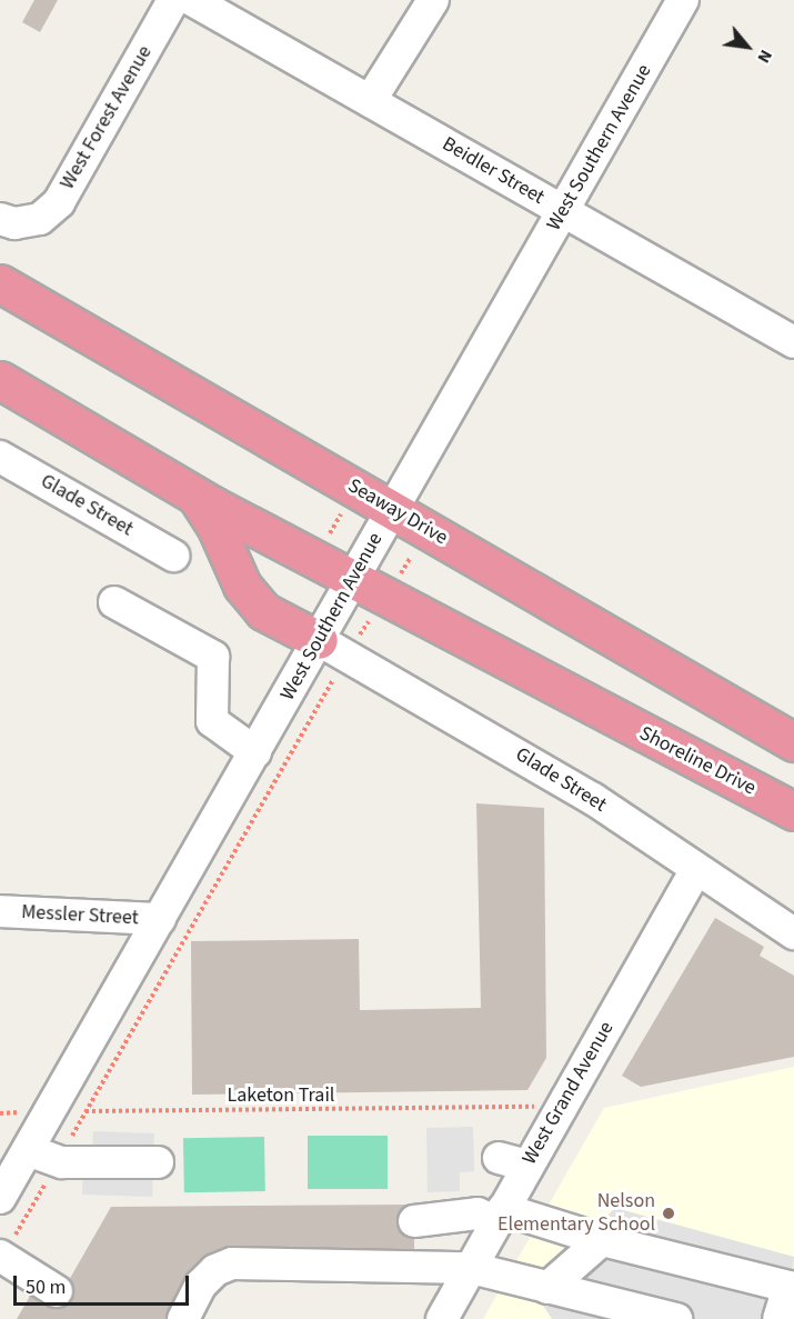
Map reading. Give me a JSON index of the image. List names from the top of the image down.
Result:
{
  "streets": {
    "highway": ["Seaway Drive", "Shoreline Drive"],
    "street": [
      "West Forest Avenue",
      "West Southern Avenue",
      "Beidler Street",
      "Glade Street",
      "Messler Street",
      "West Grand Avenue"
    ],
    "path": ["Laketon Trail"]
  },
  "crossings": [
    ["West Southern Avenue", "Beidler Street"],
    ["West Southern Avenue", "Glade Street"],
    ["West Southern Avenue", "Seaway Drive"],
    ["West Southern Avenue", "Messler Street"],
    ["West Southern Avenue", "Laketon Trail"],
    ["Glade Street", "West Grand Avenue"],
    ["West Grand Avenue", "Laketon Trail"]
  ],
  "places": ["Nelson Elementary School"],
  "scale_bar": "50 m",
  "north": "bottom right"
}
